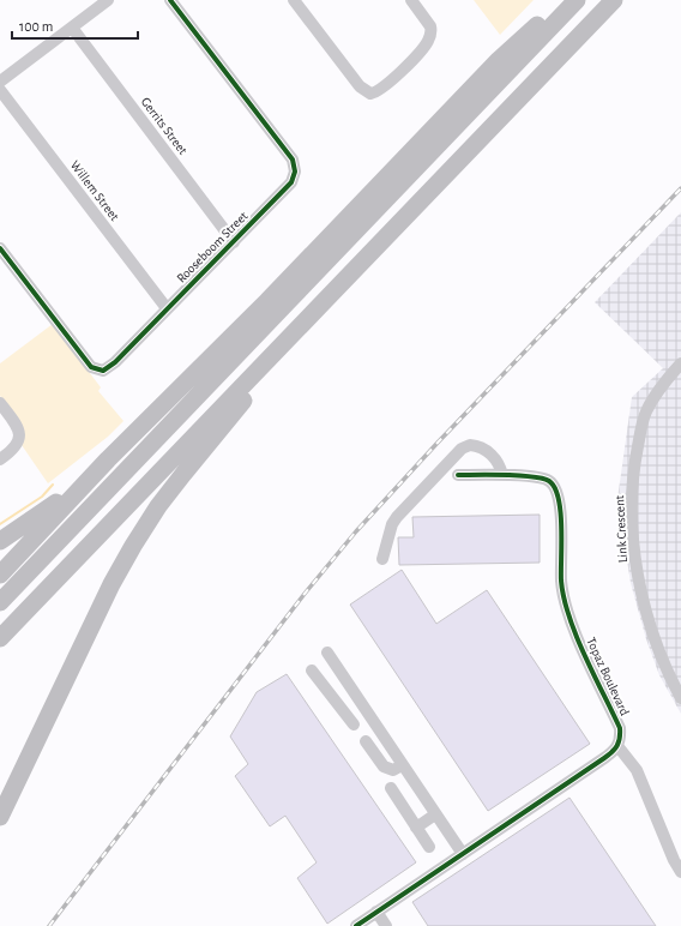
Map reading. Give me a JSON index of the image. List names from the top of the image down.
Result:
{
  "streets": {
    "street": [
      "Gerrits Street",
      "Willem Street",
      "Rooseboom Street",
      "Link Crescent",
      "Topaz Boulevard"
    ]
  },
  "crossings": [
    ["Gerrits Street", "Rooseboom Street"],
    ["Willem Street", "Rooseboom Street"]
  ],
  "scale_bar": "100 m"
}
